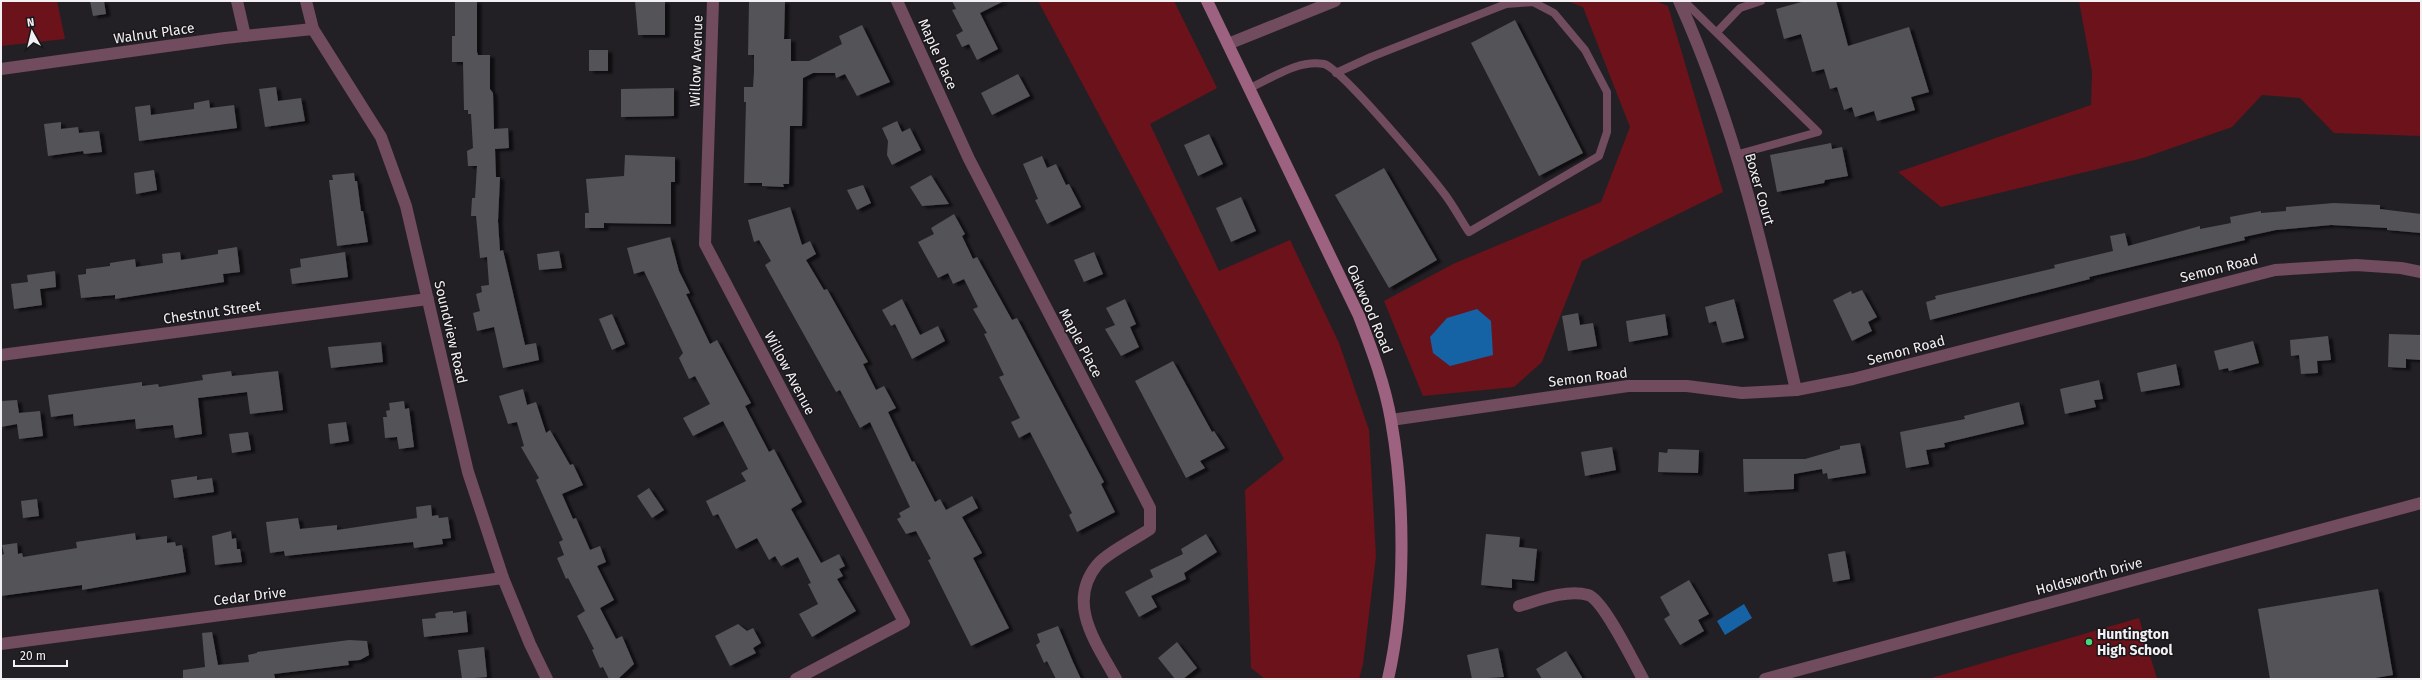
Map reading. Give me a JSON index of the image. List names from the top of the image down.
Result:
{
  "streets": {
    "main road": ["Oakwood Road"],
    "street": [
      "Walnut Place",
      "Maple Place",
      "Willow Avenue",
      "Boxer Court",
      "Semon Road",
      "Chestnut Street",
      "Soundview Road",
      "Holdsworth Drive",
      "Cedar Drive"
    ]
  },
  "crossings": [
    ["Walnut Place", "Soundview Road"],
    ["Boxer Court", "Semon Road"],
    ["Semon Road", "Oakwood Road"],
    ["Chestnut Street", "Soundview Road"],
    ["Soundview Road", "Cedar Drive"]
  ],
  "places": ["Huntington High School"],
  "scale_bar": "20 m",
  "north": "top"
}
